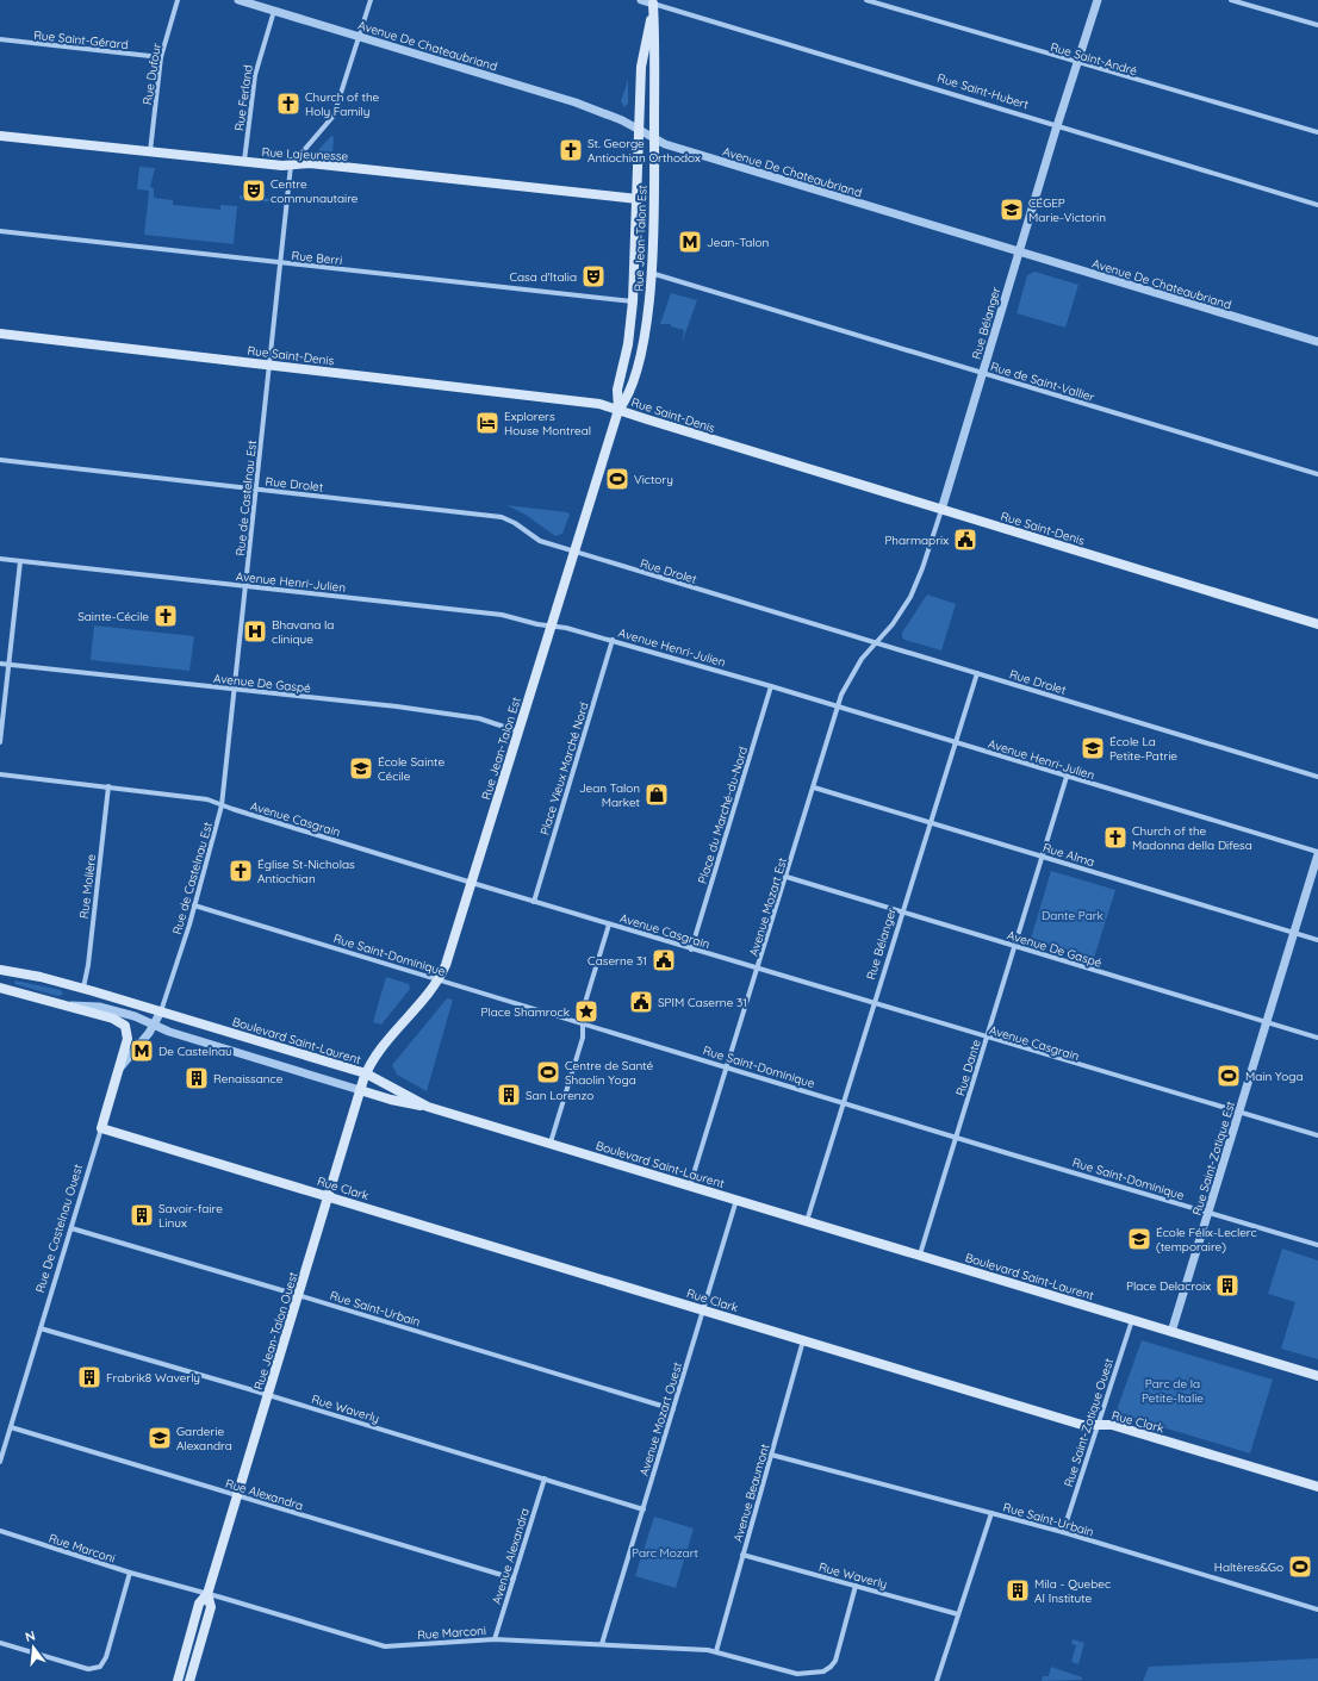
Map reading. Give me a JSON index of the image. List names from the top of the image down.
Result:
{
  "streets": {
    "main road": [
      "Rue Lajeunesse",
      "Rue Jean-Talon Est",
      "Rue Saint-Denis",
      "Boulevard Saint-Laurent",
      "Rue Clark",
      "Rue De Castelnau Ouest",
      "Rue Jean-Talon Ouest"
    ],
    "street": [
      "Rue Saint-Gérard",
      "Avenue De Chateaubriand",
      "Rue Saint-André",
      "Rue Dufour",
      "Rue Saint-Hubert",
      "Rue Ferland",
      "Rue Berri",
      "Rue Bélanger",
      "Rue de Saint-Vallier",
      "Rue Drolet",
      "Rue de Castelnau Est",
      "Avenue Henri-Julien",
      "Avenue De Gaspé",
      "Place Vieux Marché Nord",
      "Place du Marché-du-Nord",
      "Avenue Casgrain",
      "Rue Alma",
      "Rue Molière",
      "Avenue Mozart Est",
      "Rue Saint-Dominique",
      "Rue Dante",
      "Rue Saint-Zotique Est",
      "Rue Saint-Urbain",
      "Rue Waverly",
      "Avenue Mozart Ouest",
      "Rue Saint-Zotique Ouest",
      "Avenue Beaumont",
      "Rue Alexandra",
      "Rue Marconi",
      "Avenue Alexandra"
    ]
  },
  "crossings": [
    ["Rue Saint-Gérard", "Rue Dufour"],
    ["Avenue De Chateaubriand", "Rue Ferland"],
    ["Avenue De Chateaubriand", "Rue Jean-Talon Est"],
    ["Avenue De Chateaubriand", "Rue Bélanger"],
    ["Rue Saint-André", "Rue Bélanger"],
    ["Rue Dufour", "Rue Lajeunesse"],
    ["Rue Saint-Hubert", "Rue Jean-Talon Est"],
    ["Rue Saint-Hubert", "Rue Bélanger"],
    ["Rue Ferland", "Rue Lajeunesse"],
    ["Rue Lajeunesse", "Rue Jean-Talon Est"],
    ["Rue Lajeunesse", "Rue de Castelnau Est"],
    ["Rue Jean-Talon Est", "Rue Berri"],
    ["Rue Jean-Talon Est", "Rue Saint-Denis"],
    ["Rue Jean-Talon Est", "Rue de Saint-Vallier"],
    ["Rue Jean-Talon Est", "Rue Drolet"],
    ["Rue Jean-Talon Est", "Avenue Henri-Julien"],
    ["Rue Jean-Talon Est", "Avenue De Gaspé"],
    ["Rue Jean-Talon Est", "Avenue Casgrain"],
    ["Rue Jean-Talon Est", "Rue Saint-Dominique"],
    ["Rue Jean-Talon Est", "Boulevard Saint-Laurent"],
    ["Rue Jean-Talon Est", "Rue Jean-Talon Ouest"],
    ["Rue Berri", "Rue de Castelnau Est"],
    ["Rue Bélanger", "Rue Saint-Denis"],
    ["Rue Bélanger", "Rue de Saint-Vallier"],
    ["Rue Bélanger", "Rue Drolet"],
    ["Rue Bélanger", "Avenue Henri-Julien"],
    ["Rue Bélanger", "Avenue De Gaspé"],
    ["Rue Bélanger", "Avenue Casgrain"],
    ["Rue Bélanger", "Rue Alma"],
    ["Rue Bélanger", "Avenue Mozart Est"],
    ["Rue Bélanger", "Rue Saint-Dominique"],
    ["Rue Bélanger", "Boulevard Saint-Laurent"],
    ["Rue Saint-Denis", "Rue de Castelnau Est"],
    ["Rue Drolet", "Rue de Castelnau Est"],
    ["Rue Drolet", "Avenue Mozart Est"],
    ["Rue de Castelnau Est", "Avenue Henri-Julien"],
    ["Rue de Castelnau Est", "Avenue De Gaspé"],
    ["Rue de Castelnau Est", "Avenue Casgrain"],
    ["Rue de Castelnau Est", "Rue Saint-Dominique"],
    ["Rue de Castelnau Est", "Boulevard Saint-Laurent"],
    ["Rue de Castelnau Est", "Rue De Castelnau Ouest"],
    ["Avenue Henri-Julien", "Place Vieux Marché Nord"],
    ["Avenue Henri-Julien", "Place du Marché-du-Nord"],
    ["Avenue Henri-Julien", "Avenue Mozart Est"],
    ["Avenue Henri-Julien", "Rue Dante"],
    ["Avenue Henri-Julien", "Rue Saint-Zotique Est"],
    ["Avenue De Gaspé", "Avenue Mozart Est"],
    ["Avenue De Gaspé", "Rue Dante"],
    ["Avenue De Gaspé", "Rue Saint-Zotique Est"],
    ["Place Vieux Marché Nord", "Avenue Casgrain"],
    ["Place du Marché-du-Nord", "Avenue Casgrain"],
    ["Avenue Casgrain", "Rue Molière"],
    ["Avenue Casgrain", "Avenue Mozart Est"],
    ["Avenue Casgrain", "Rue Dante"],
    ["Avenue Casgrain", "Rue Saint-Zotique Est"],
    ["Rue Alma", "Avenue Mozart Est"],
    ["Rue Alma", "Rue Dante"],
    ["Rue Alma", "Rue Saint-Zotique Est"],
    ["Rue Molière", "Boulevard Saint-Laurent"],
    ["Avenue Mozart Est", "Rue Saint-Dominique"],
    ["Avenue Mozart Est", "Boulevard Saint-Laurent"],
    ["Rue Saint-Dominique", "Rue Dante"],
    ["Rue Saint-Dominique", "Rue Saint-Zotique Est"],
    ["Boulevard Saint-Laurent", "Rue Dante"],
    ["Boulevard Saint-Laurent", "Rue Saint-Zotique Est"],
    ["Boulevard Saint-Laurent", "Rue De Castelnau Ouest"],
    ["Boulevard Saint-Laurent", "Rue Jean-Talon Ouest"],
    ["Boulevard Saint-Laurent", "Avenue Mozart Ouest"],
    ["Boulevard Saint-Laurent", "Rue Saint-Zotique Ouest"],
    ["Rue Clark", "Rue De Castelnau Ouest"],
    ["Rue Clark", "Rue Jean-Talon Ouest"],
    ["Rue Clark", "Avenue Mozart Ouest"],
    ["Rue Clark", "Rue Saint-Zotique Ouest"],
    ["Rue Clark", "Avenue Beaumont"],
    ["Rue De Castelnau Ouest", "Rue Saint-Urbain"],
    ["Rue De Castelnau Ouest", "Rue Waverly"],
    ["Rue De Castelnau Ouest", "Rue Alexandra"],
    ["Rue Saint-Urbain", "Rue Jean-Talon Ouest"],
    ["Rue Saint-Urbain", "Avenue Mozart Ouest"],
    ["Rue Saint-Urbain", "Rue Saint-Zotique Ouest"],
    ["Rue Saint-Urbain", "Avenue Beaumont"],
    ["Rue Jean-Talon Ouest", "Rue Waverly"],
    ["Rue Jean-Talon Ouest", "Rue Alexandra"],
    ["Rue Jean-Talon Ouest", "Rue Marconi"],
    ["Rue Waverly", "Avenue Mozart Ouest"],
    ["Rue Waverly", "Avenue Beaumont"],
    ["Rue Waverly", "Rue Marconi"],
    ["Rue Waverly", "Avenue Alexandra"],
    ["Avenue Mozart Ouest", "Rue Marconi"],
    ["Avenue Beaumont", "Rue Marconi"],
    ["Rue Alexandra", "Avenue Alexandra"],
    ["Rue Marconi", "Avenue Alexandra"]
  ],
  "parks": ["Dante Park", "Parc de la Petite-Italie", "Parc Mozart"],
  "places": {
    "church": [
      "Church of the Holy Family",
      "St. George Antiochian Orthodox",
      "Sainte-Cécile",
      "Church of the Madonna della Difesa",
      "Église St-Nicholas Antiochian"
    ],
    "theatre": ["Centre communautaire", "Casa d'Italia"],
    "school or university": [
      "CÉGEP Marie-Victorin",
      "École La Petite-Patrie",
      "École Sainte Cécile",
      "École Félix-Leclerc (temporaire)",
      "Garderie Alexandra"
    ],
    "metro station": ["Jean-Talon", "De Castelnau"],
    "hotel": ["Explorers House Montreal"],
    "sports": [
      "Victory",
      "Centre de Santé Shaolin Yoga",
      "Main Yoga",
      "Haltères&Go"
    ],
    "public building": ["Pharmaprix", "Caserne 31", "SPIM Caserne 31"],
    "hospital": ["Bhavana la clinique"],
    "shop": ["Jean Talon Market"],
    "place": ["Place Shamrock"],
    "building": [
      "Renaissance",
      "San Lorenzo",
      "Savoir-faire Linux",
      "Place Delacroix",
      "Frabrik8 Waverly",
      "Mila - Quebec AI Institute"
    ]
  },
  "north": "top"
}
